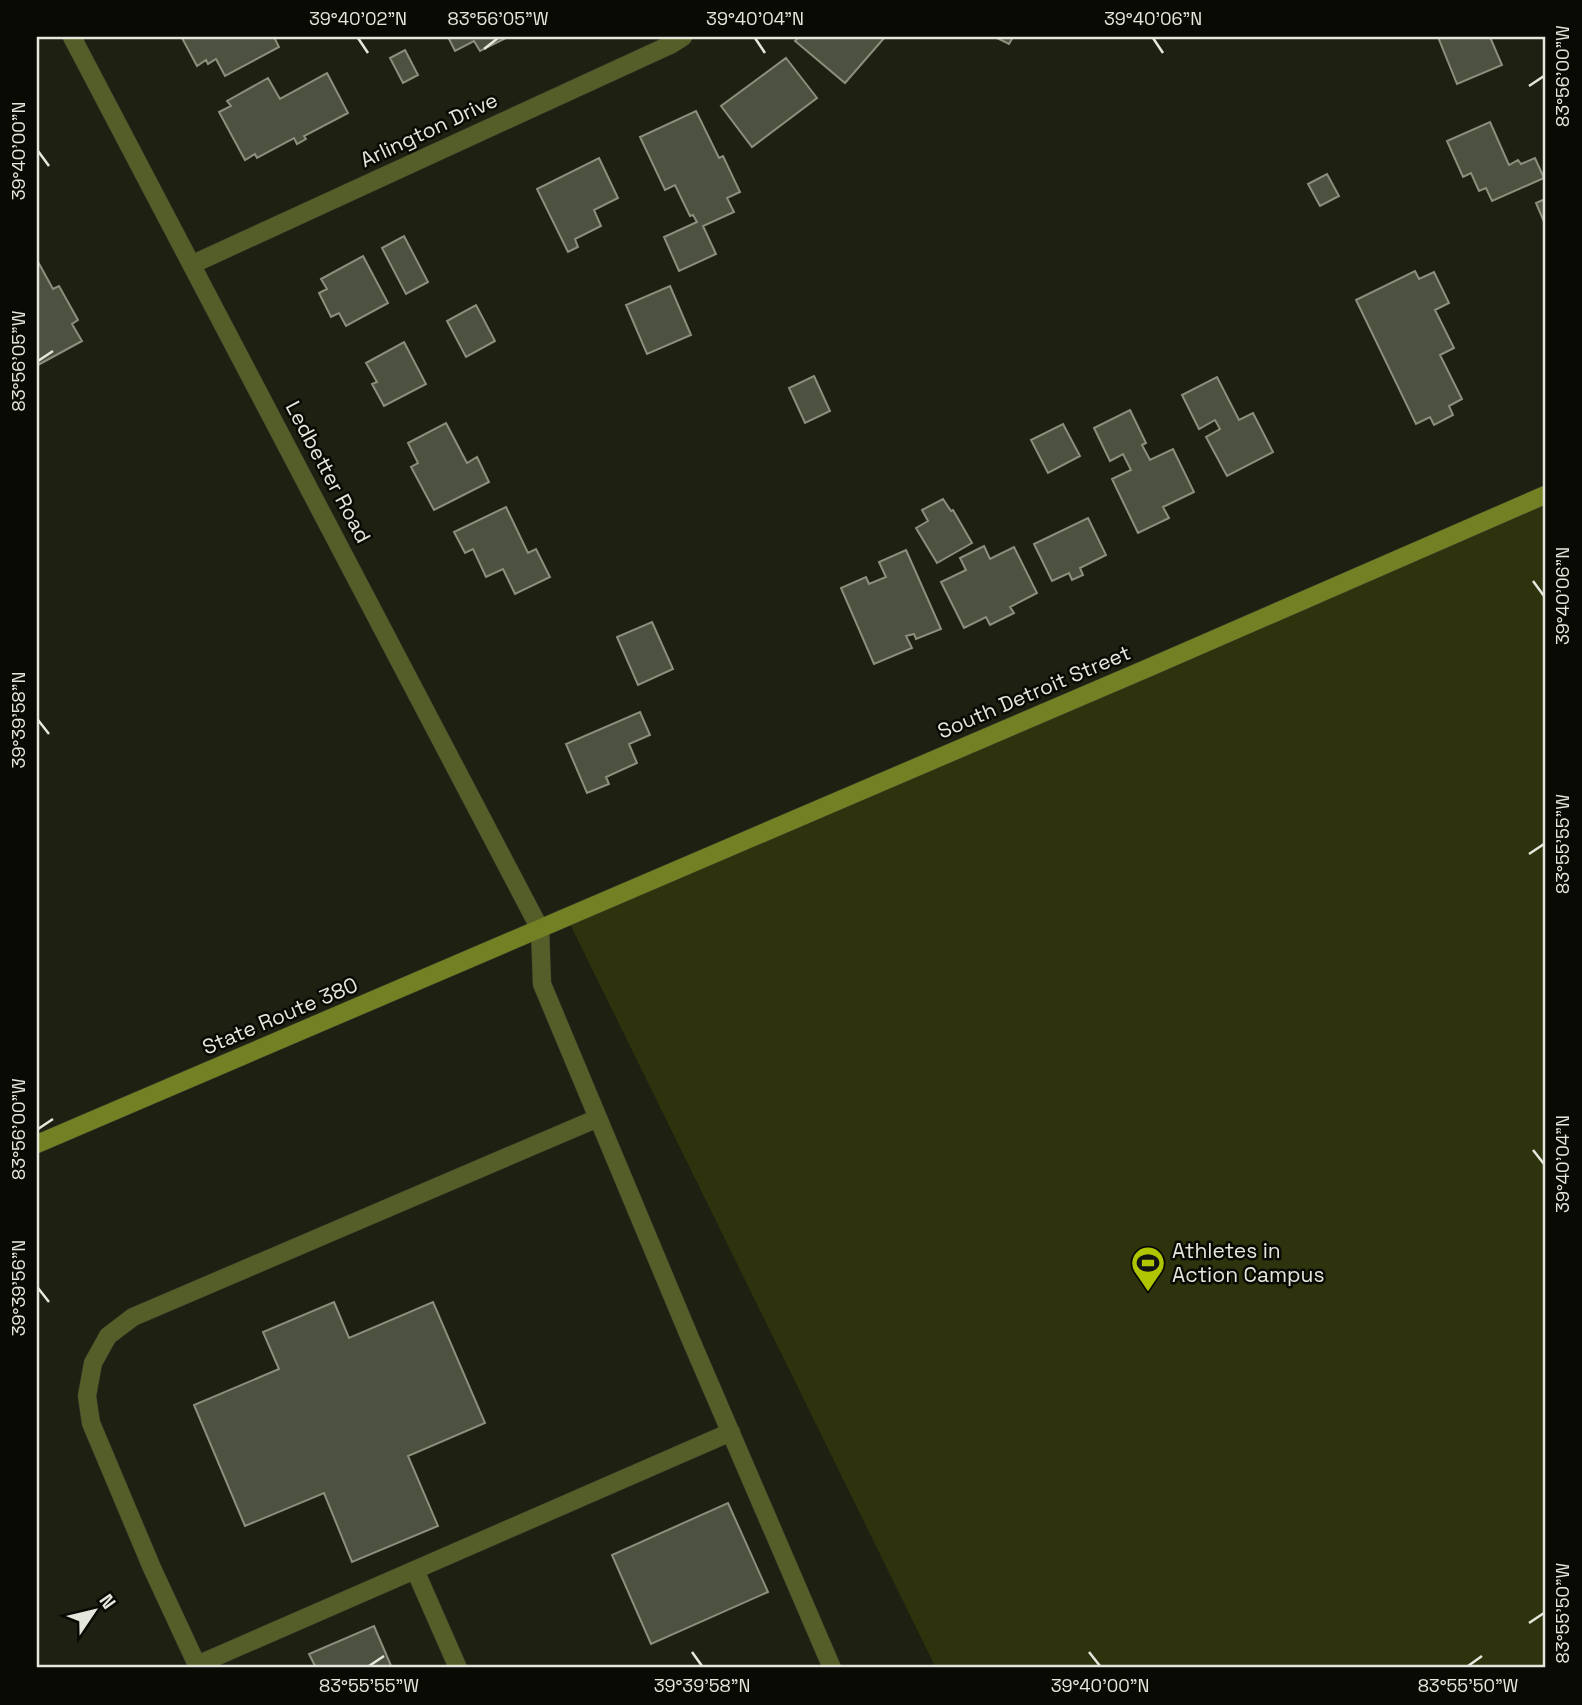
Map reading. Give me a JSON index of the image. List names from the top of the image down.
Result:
{
  "streets": {
    "main road": ["South Detroit Street", "State Route 380"],
    "street": ["Arlington Drive", "Ledbetter Road"]
  },
  "crossings": [
    ["Arlington Drive", "Ledbetter Road"],
    ["Ledbetter Road", "South Detroit Street"],
    ["Ledbetter Road", "State Route 380"],
    ["South Detroit Street", "State Route 380"]
  ],
  "places": {
    "sports": ["Athletes in Action Campus"]
  },
  "north": "top right",
  "coordinates": [
    "39°40'02\"N",
    "83°56'05\"W",
    "39°40'04\"N",
    "39°40'06\"N",
    "83°56'00\"W",
    "39°40'00\"N",
    "39°39'58\"N",
    "83°55'55\"W",
    "39°39'56\"N",
    "83°55'50\"W"
  ]
}
